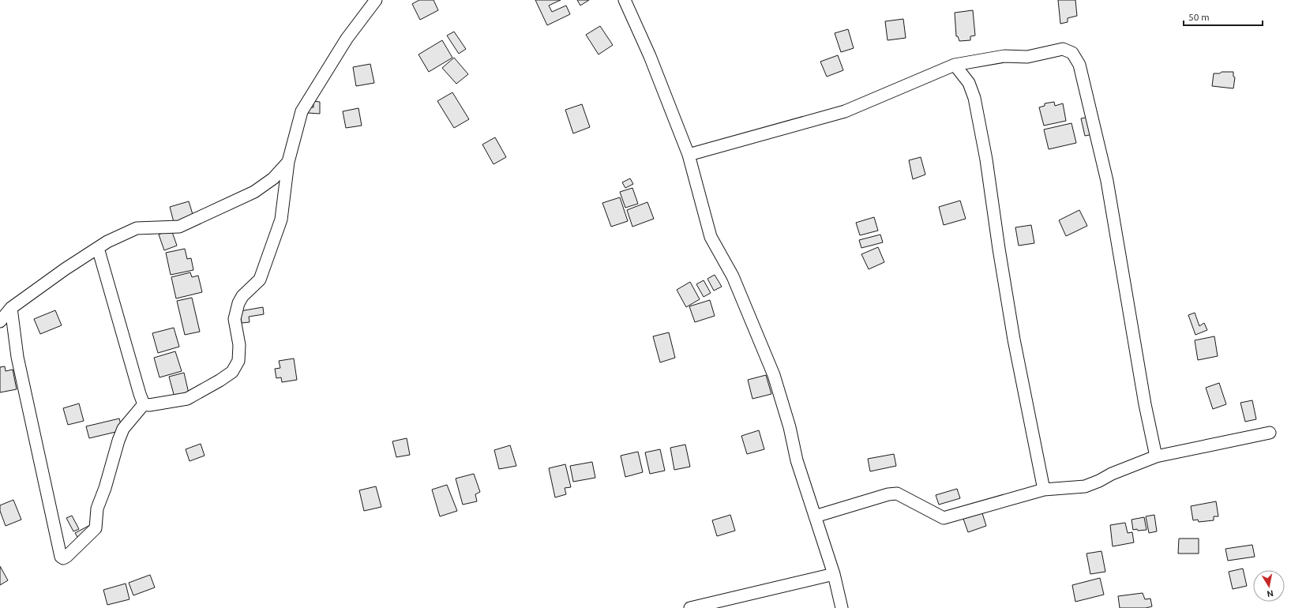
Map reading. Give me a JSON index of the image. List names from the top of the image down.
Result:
{
  "scale_bar": "50 m",
  "north": "bottom"
}
